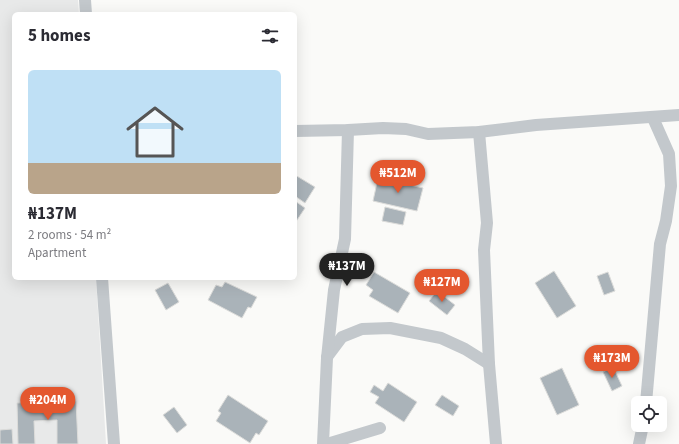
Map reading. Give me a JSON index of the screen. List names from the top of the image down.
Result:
{
  "page": {
    "heading": "5 homes",
    "list": [
      {
        "name": "₦137M",
        "note": "2 rooms · 54 m² · Apartment"
      }
    ],
    "price": [
      "₦512M",
      "₦137M",
      "₦127M",
      "₦173M",
      "₦204M"
    ]
  }
}
